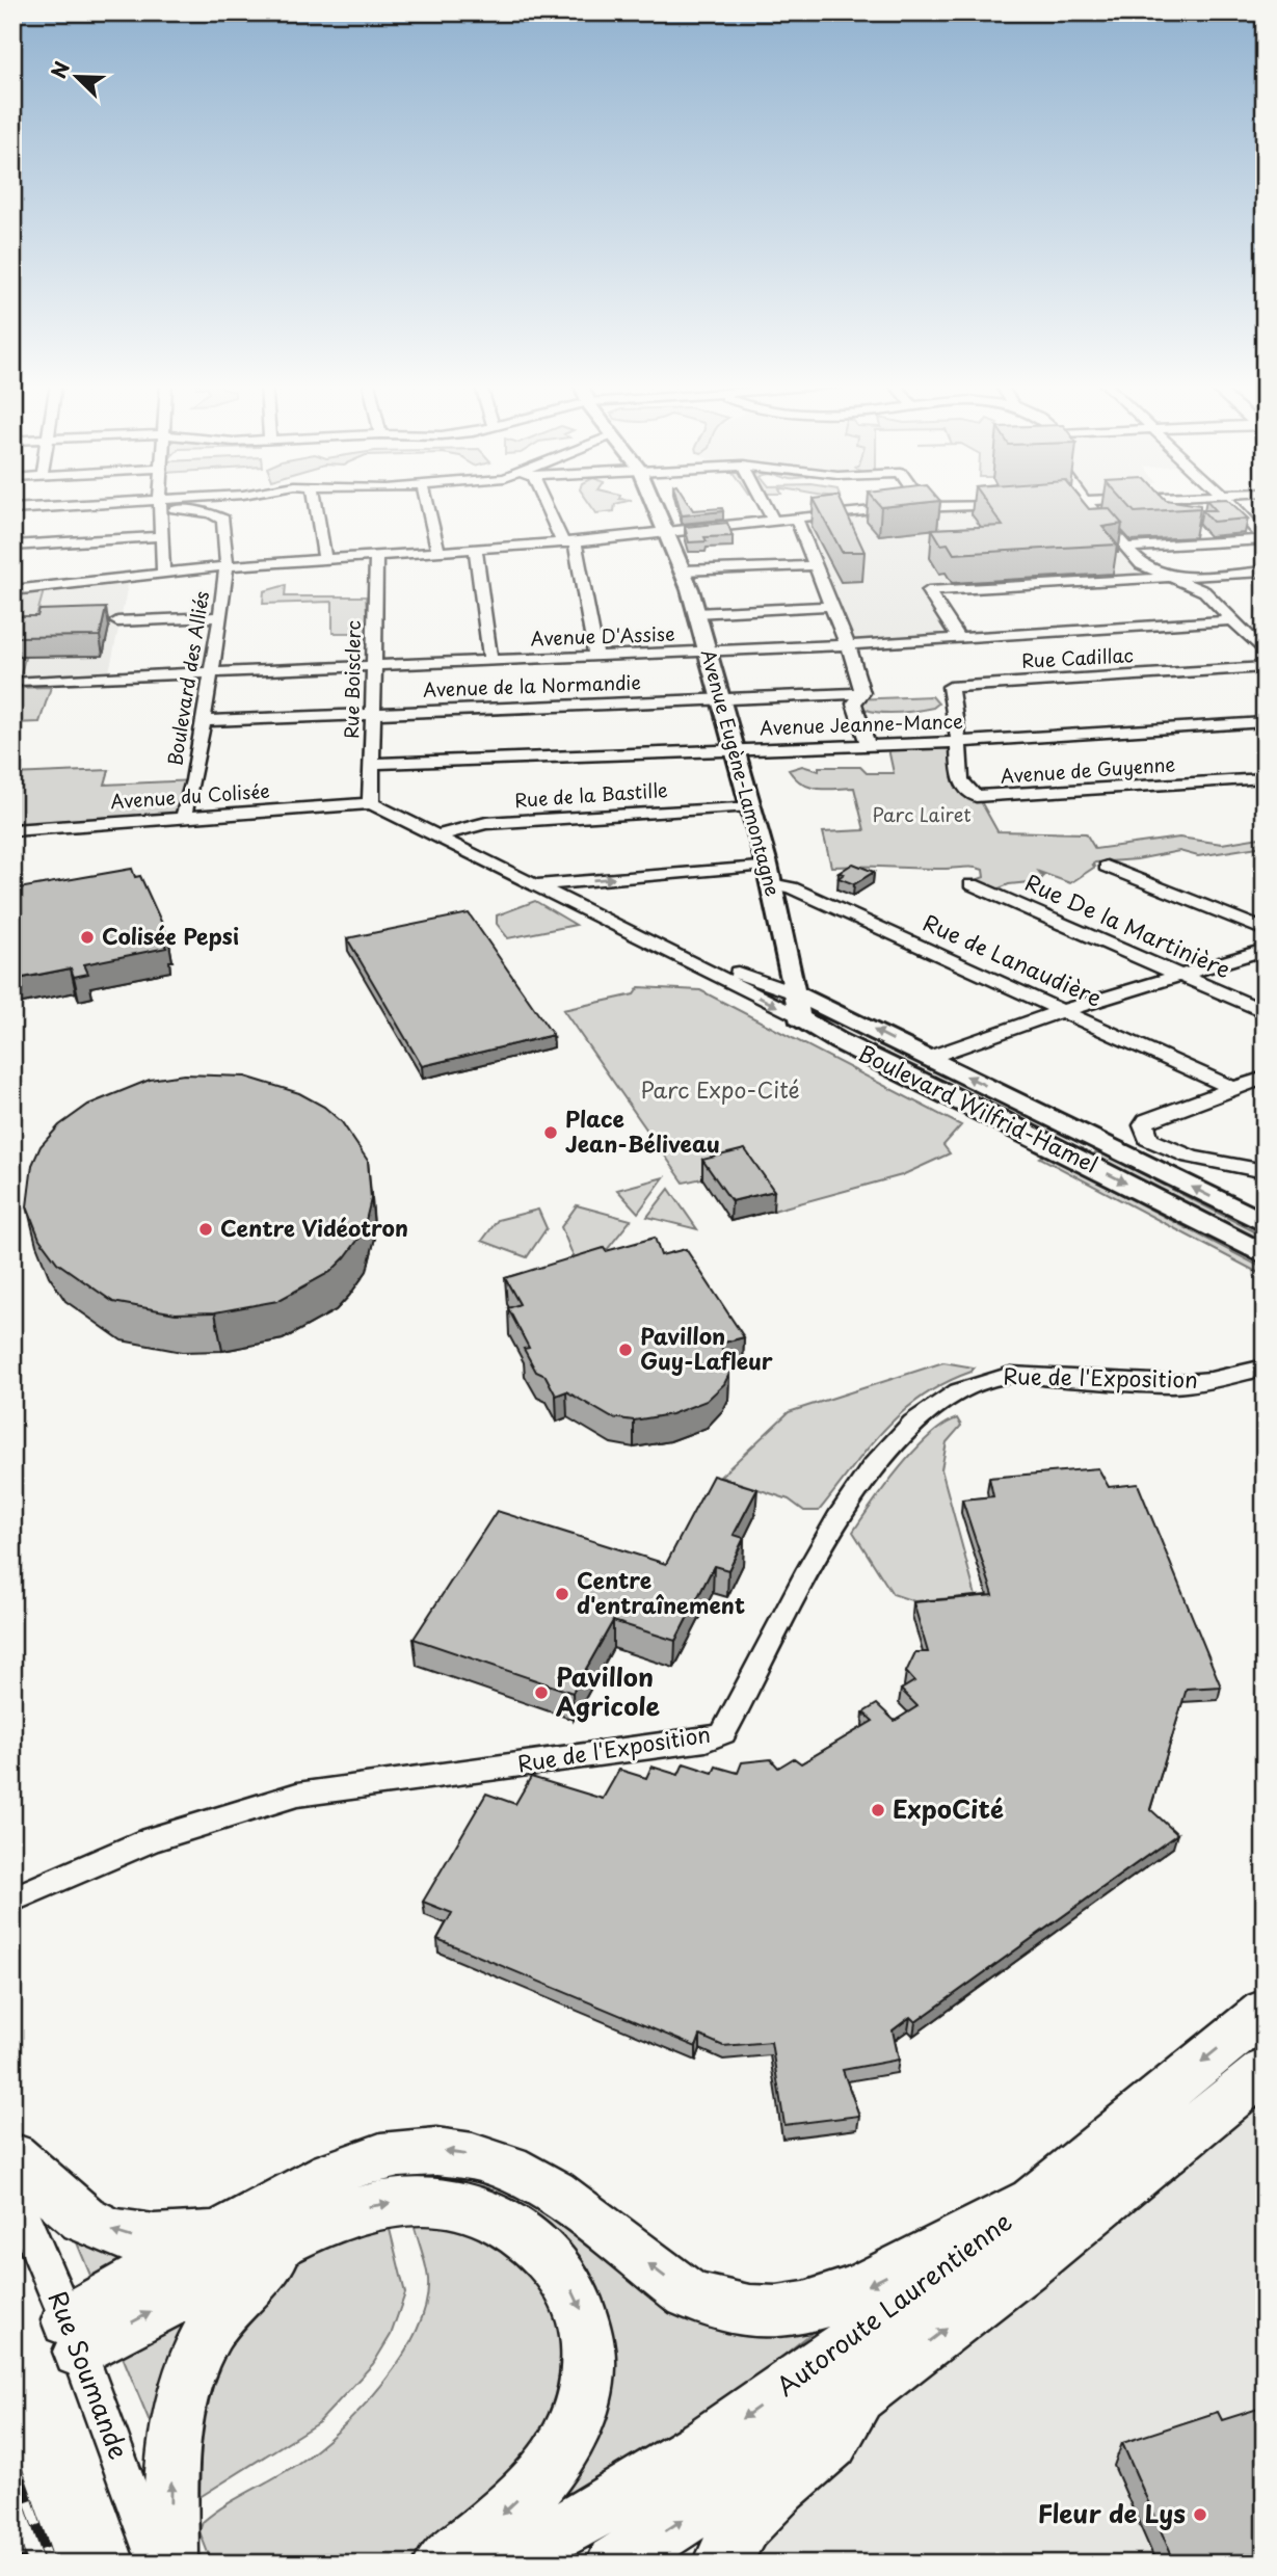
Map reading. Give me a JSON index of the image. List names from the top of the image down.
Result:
{
  "streets": {
    "highway": ["Autoroute Laurentienne"],
    "main road": ["Avenue Eugène-Lamontagne", "Boulevard Wilfrid-Hamel"],
    "street": [
      "Avenue D'Assise",
      "Rue Cadillac",
      "Boulevard des Alliés",
      "Rue Boisclerc",
      "Avenue de la Normandie",
      "Avenue Jeanne-Mance",
      "Avenue de Guyenne",
      "Rue de la Bastille",
      "Avenue du Colisée",
      "Rue De la Martinière",
      "Rue de Lanaudière",
      "Rue de l'Exposition",
      "Rue Soumande"
    ]
  },
  "crossings": [
    ["Avenue D'Assise", "Boulevard des Alliés"],
    ["Avenue D'Assise", "Rue Boisclerc"],
    ["Avenue D'Assise", "Avenue Eugène-Lamontagne"],
    ["Rue Cadillac", "Avenue Jeanne-Mance"],
    ["Rue Cadillac", "Avenue de Guyenne"],
    ["Boulevard des Alliés", "Avenue de la Normandie"],
    ["Boulevard des Alliés", "Avenue du Colisée"],
    ["Rue Boisclerc", "Avenue de la Normandie"],
    ["Rue Boisclerc", "Avenue Jeanne-Mance"],
    ["Rue Boisclerc", "Avenue du Colisée"],
    ["Rue Boisclerc", "Boulevard Wilfrid-Hamel"],
    ["Avenue de la Normandie", "Avenue Eugène-Lamontagne"],
    ["Avenue Jeanne-Mance", "Avenue de Guyenne"],
    ["Avenue Jeanne-Mance", "Avenue Eugène-Lamontagne"],
    ["Avenue Eugène-Lamontagne", "Rue de la Bastille"],
    ["Avenue Eugène-Lamontagne", "Rue de Lanaudière"],
    ["Avenue Eugène-Lamontagne", "Boulevard Wilfrid-Hamel"],
    ["Rue de la Bastille", "Boulevard Wilfrid-Hamel"],
    ["Avenue du Colisée", "Boulevard Wilfrid-Hamel"]
  ],
  "parks": ["Parc Lairet", "Parc Expo-Cité"],
  "places": [
    "Colisée Pepsi",
    "Place Jean-Béliveau",
    "Centre Vidéotron",
    "Pavillon Guy-Lafleur",
    "Centre d'entraînement",
    "Pavillon Agricole",
    "ExpoCité",
    "Fleur de Lys"
  ],
  "north": "top left"
}
